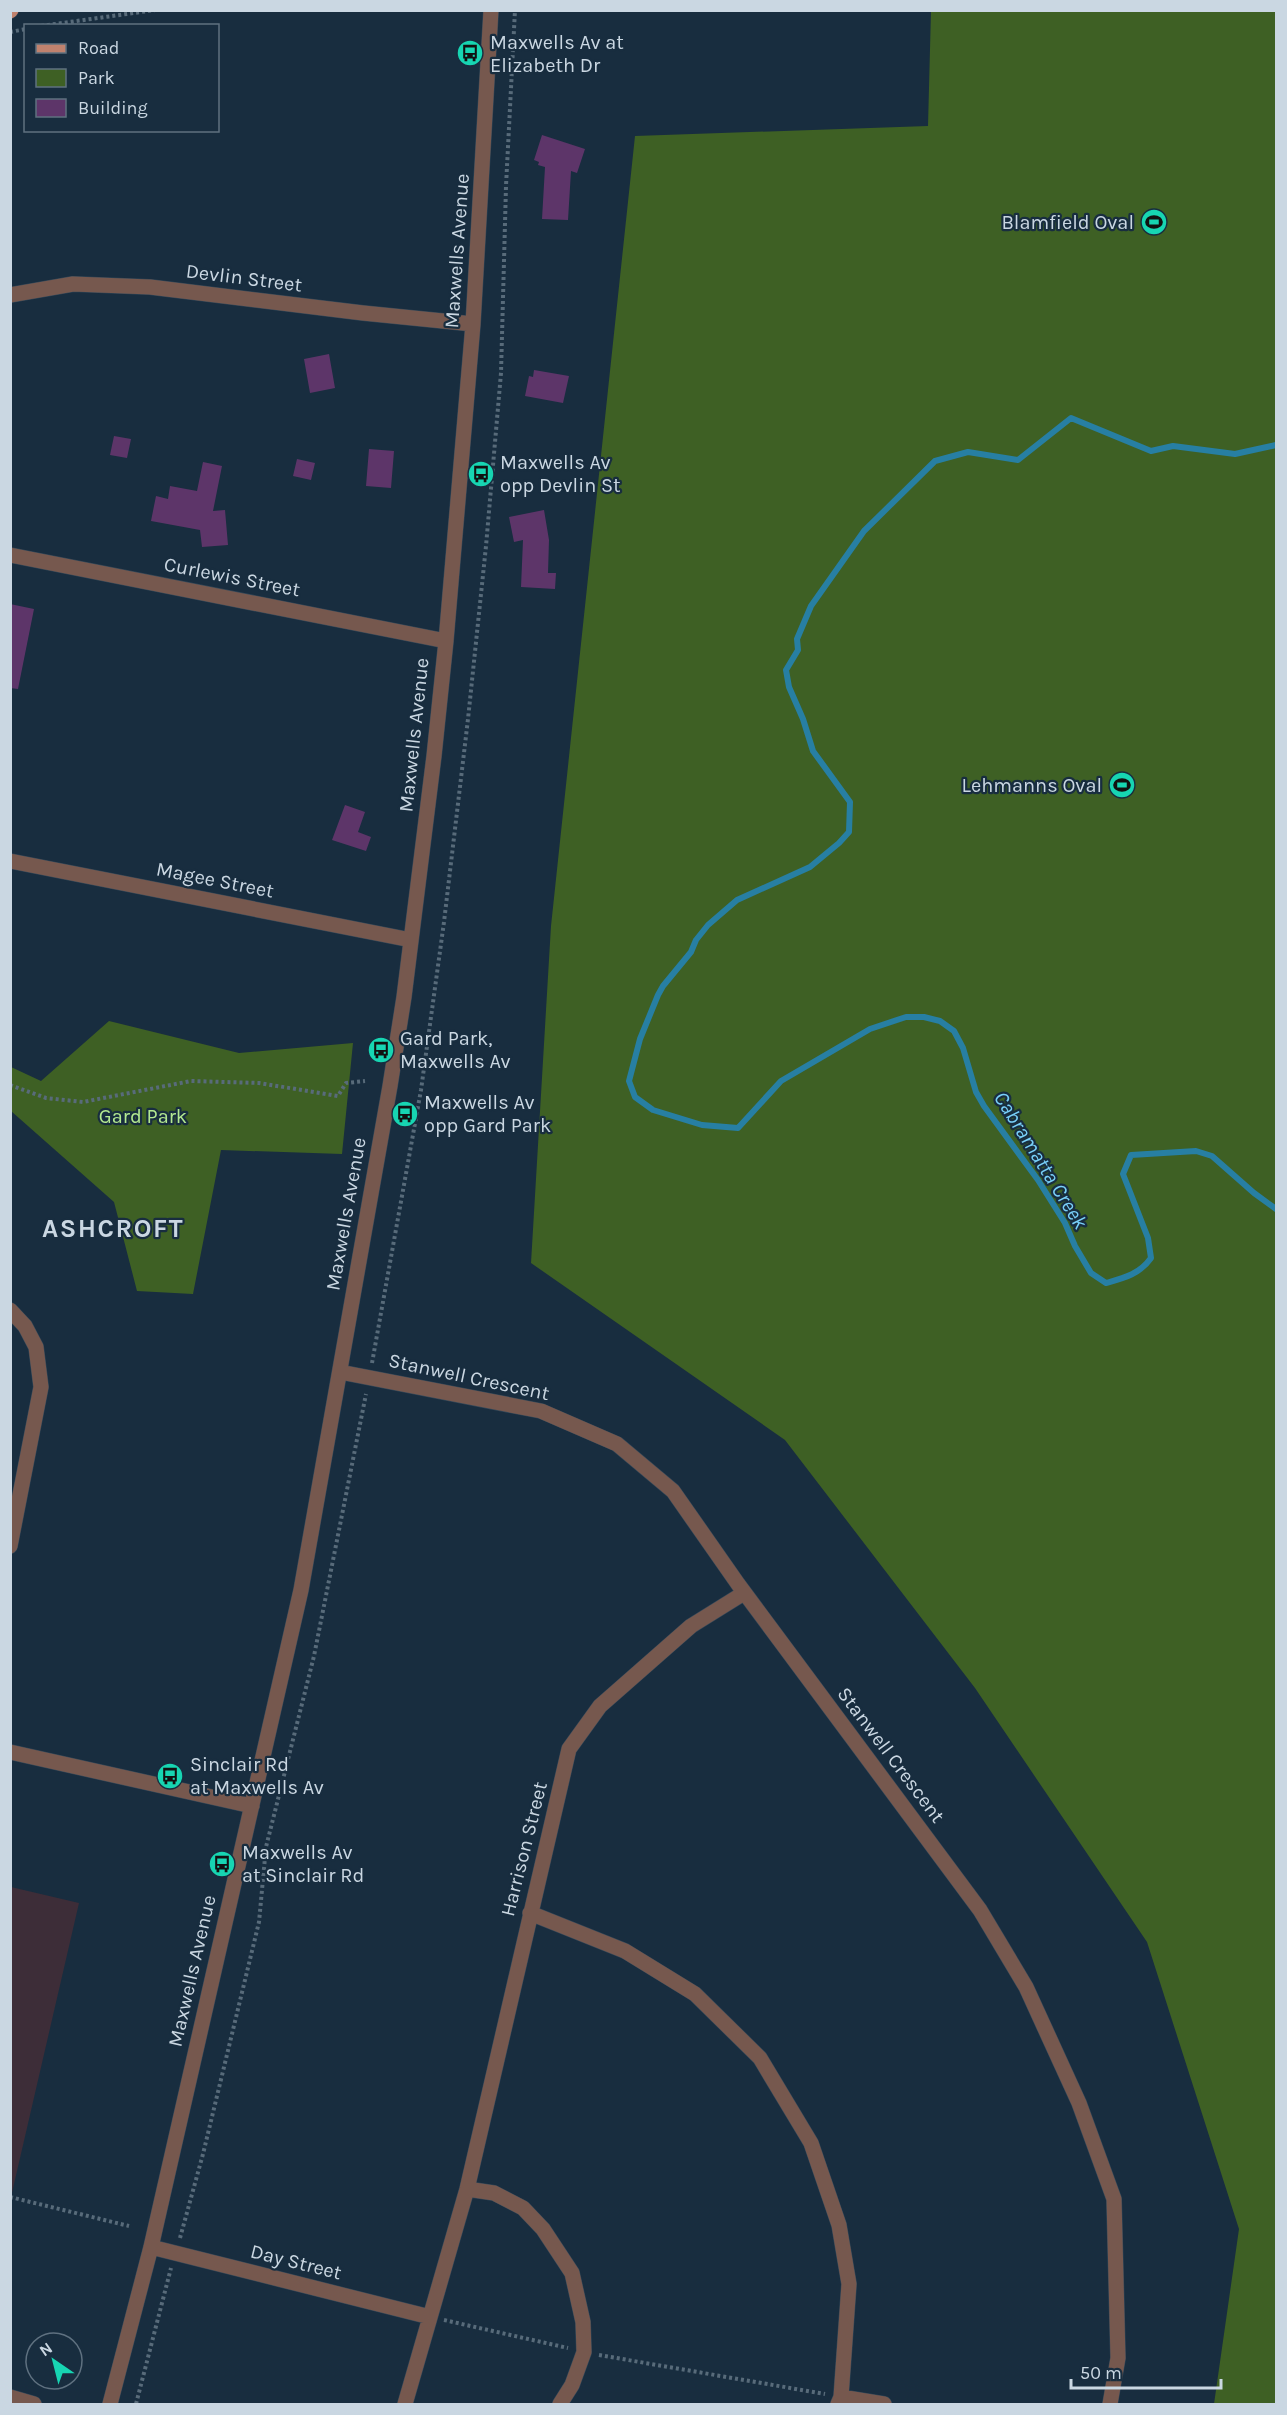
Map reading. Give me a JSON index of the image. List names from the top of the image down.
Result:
{
  "streets": {
    "street": [
      "Maxwells Avenue",
      "Devlin Street",
      "Curlewis Street",
      "Magee Street",
      "Stanwell Crescent",
      "Harrison Street",
      "Day Street"
    ]
  },
  "crossings": [
    ["Maxwells Avenue", "Devlin Street"],
    ["Maxwells Avenue", "Curlewis Street"],
    ["Maxwells Avenue", "Magee Street"],
    ["Maxwells Avenue", "Stanwell Crescent"],
    ["Maxwells Avenue", "Day Street"],
    ["Stanwell Crescent", "Harrison Street"],
    ["Harrison Street", "Day Street"]
  ],
  "districts": ["ASHCROFT"],
  "water": ["Cabramatta Creek"],
  "parks": ["Gard Park"],
  "places": {
    "bus stop": [
      "Maxwells Av at Elizabeth Dr",
      "Maxwells Av opp Devlin St",
      "Gard Park, Maxwells Av",
      "Maxwells Av opp Gard Park",
      "Sinclair Rd at Maxwells Av",
      "Maxwells Av at Sinclair Rd"
    ],
    "sports": ["Blamfield Oval", "Lehmanns Oval"]
  },
  "legend": ["Road", "Park", "Building"],
  "scale_bar": "50 m",
  "north": "top left"
}
